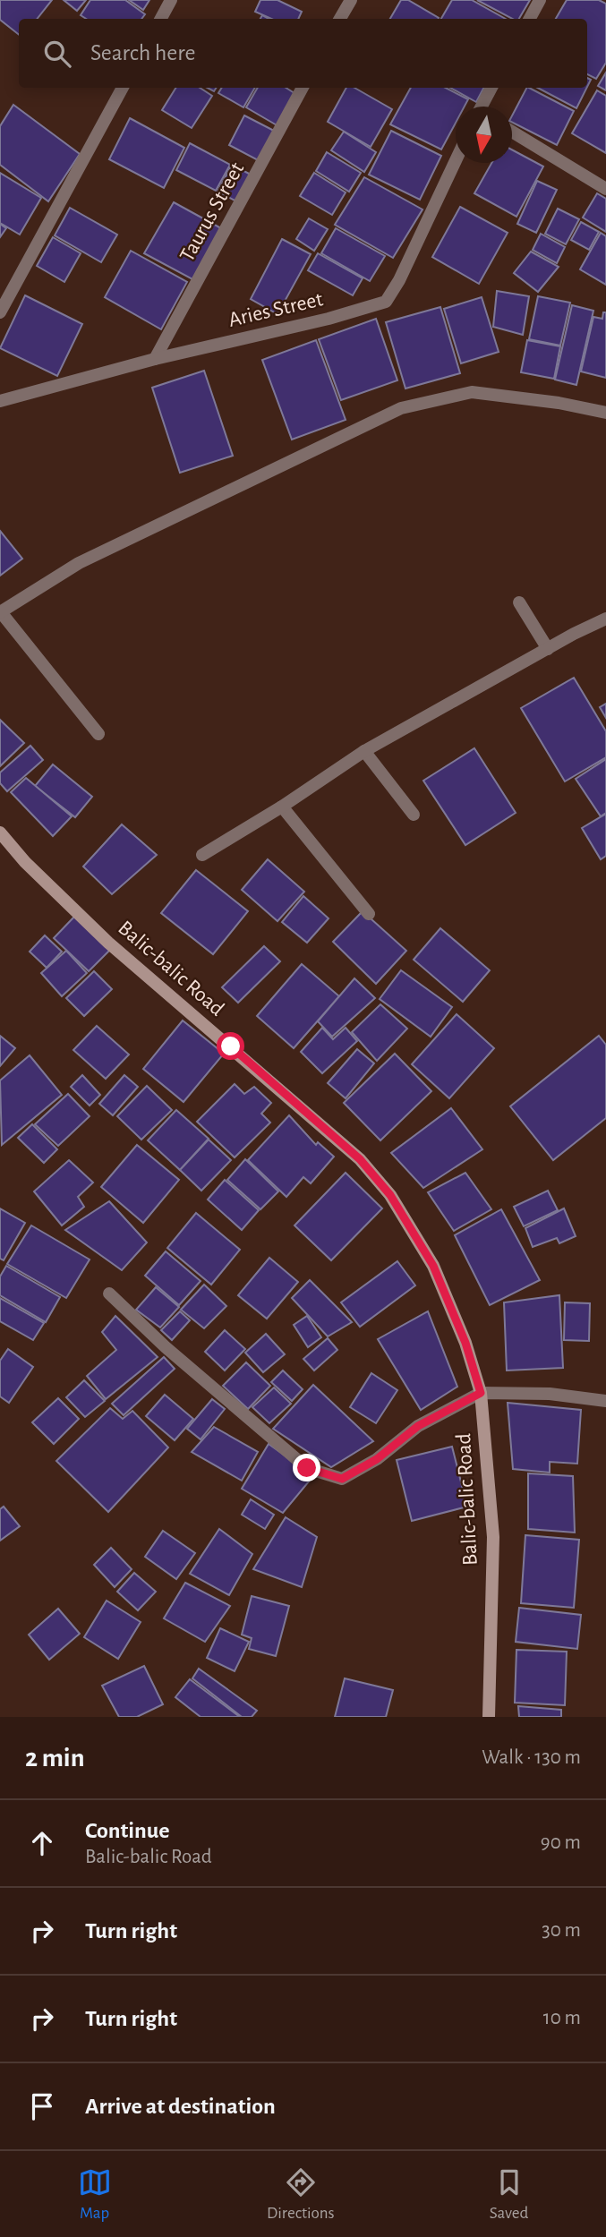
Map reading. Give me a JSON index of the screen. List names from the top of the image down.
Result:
{
  "streets": {
    "main road": ["Balic-balic Road"],
    "street": ["Taurus Street", "Aries Street"]
  },
  "crossings": [
    ["Taurus Street", "Aries Street"]
  ],
  "north": "bottom",
  "page": {
    "search": "Search here",
    "heading": ["2 min", "Walk · 130 m"],
    "list": [
      ["Continue", "Balic-balic Road", "90 m"],
      ["Turn right", "30 m"],
      ["Turn right", "10 m"],
      "Arrive at destination"
    ],
    "nav": ["Map", "Directions", "Saved"]
  }
}
